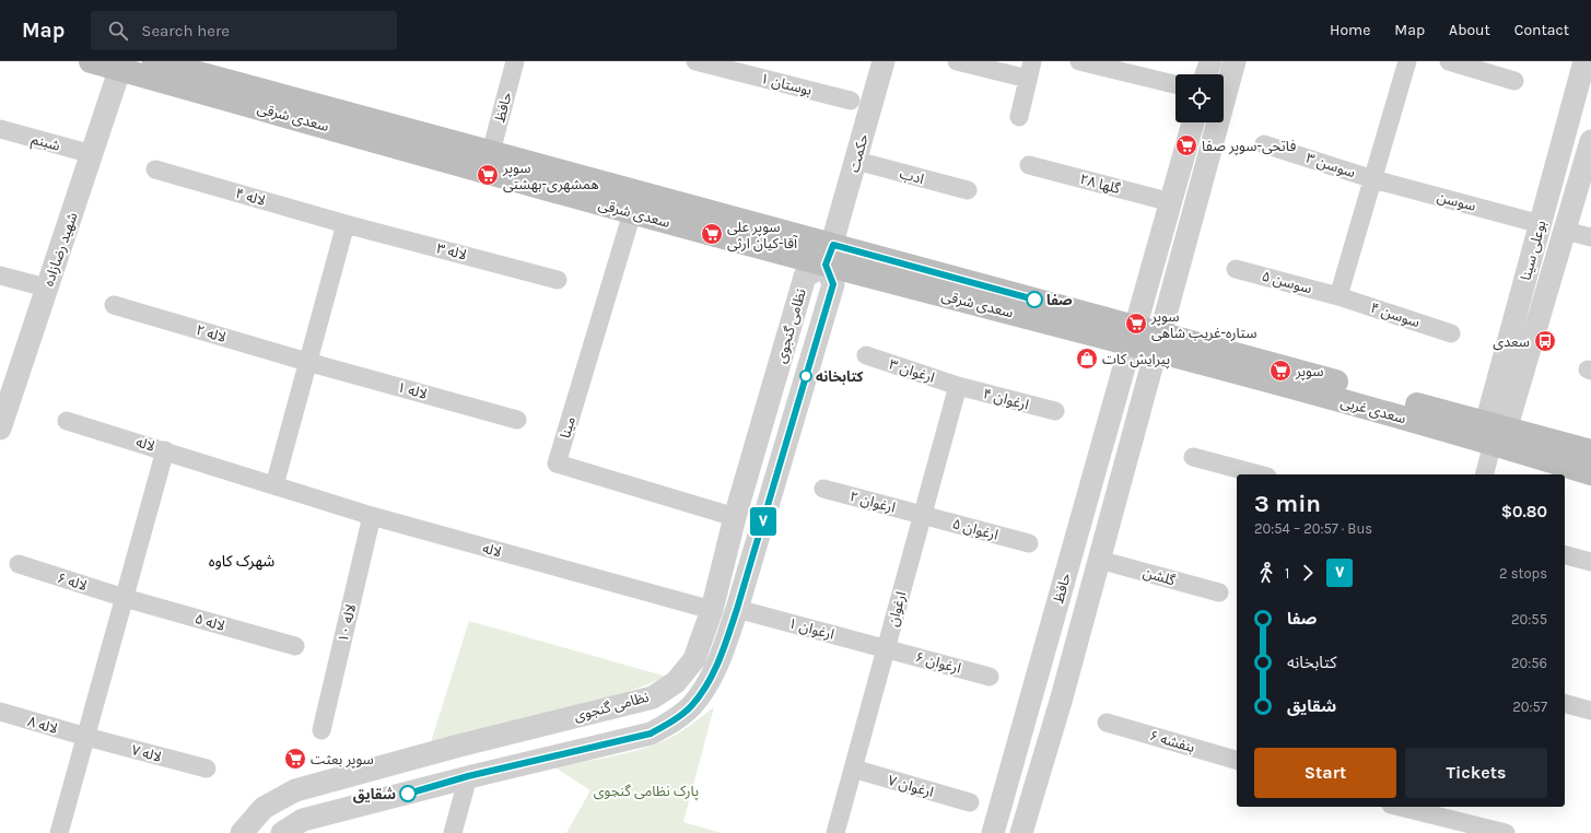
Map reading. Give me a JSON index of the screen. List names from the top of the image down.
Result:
{
  "streets": {
    "main road": ["سعدی شرقی", "سعدی غربی"],
    "street": [
      "بوستان ۱",
      "حافظ",
      "شبنم",
      "حکمت",
      "سوسن ۳",
      "ادب",
      "گلها ۲۸",
      "لاله ۴",
      "سوسن",
      "شهید رضازاده",
      "بوعلی سینا",
      "لاله ۳",
      "سوسن ۵",
      "سوسن ۴",
      "نظامی گنجوی",
      "لاله ۲",
      "ارغوان ۳",
      "لاله ۱",
      "ارغوان ۴",
      "مینا",
      "لاله",
      "ارغوان ۲",
      "ارغوان ۵",
      "گلشن",
      "لاله ۶",
      "ارغوان",
      "لاله ۵",
      "لاله ۱۰",
      "ارغوان ۱",
      "ارغوان ۶",
      "لاله ۸",
      "بنفشه ۶",
      "لاله ۷",
      "ارغوان ۷"
    ]
  },
  "crossings": [
    ["حافظ", "سعدی شرقی"],
    ["حافظ", "سعدی غربی"],
    ["حافظ", "گلشن"],
    ["سعدی شرقی", "حکمت"],
    ["سعدی شرقی", "شهید رضازاده"],
    ["سعدی شرقی", "نظامی گنجوی"],
    ["سعدی شرقی", "سعدی غربی"],
    ["سعدی شرقی", "مینا"],
    ["شبنم", "شهید رضازاده"],
    ["حکمت", "ادب"],
    ["حکمت", "نظامی گنجوی"],
    ["سوسن ۳", "سوسن"],
    ["لاله ۴", "لاله ۳"],
    ["سوسن", "بوعلی سینا"],
    ["بوعلی سینا", "سعدی غربی"],
    ["سوسن ۵", "سوسن ۴"],
    ["نظامی گنجوی", "مینا"],
    ["نظامی گنجوی", "لاله"],
    ["نظامی گنجوی", "ارغوان ۱"],
    ["لاله ۲", "لاله ۱"],
    ["ارغوان ۳", "ارغوان ۴"],
    ["ارغوان ۳", "ارغوان"],
    ["ارغوان ۴", "ارغوان"],
    ["لاله", "لاله ۱۰"],
    ["ارغوان ۲", "ارغوان ۵"],
    ["ارغوان ۲", "ارغوان"],
    ["ارغوان ۵", "ارغوان"],
    ["لاله ۶", "لاله ۵"],
    ["ارغوان", "ارغوان ۱"],
    ["ارغوان", "ارغوان ۶"],
    ["ارغوان", "ارغوان ۷"],
    ["ارغوان ۱", "ارغوان ۶"],
    ["لاله ۸", "لاله ۷"]
  ],
  "districts": ["شهرک کاوه"],
  "parks": ["پارک نظامی گنجوی"],
  "places": {
    "supermarket": [
      "فاتحی-سوپر صفا",
      "سوپر همشهری-بهشتی",
      "سوپر علی آقا-کیان ارثی",
      "سوپر ستاره-غریب شاهی",
      "سوپر",
      "سوپر بعثت"
    ],
    "other": ["صفا", "کتابخانه", "شقایق"],
    "bus stop": ["سعدی"],
    "shop": ["پیرایش کات"]
  },
  "lines": ["bus line ۷"],
  "page": {
    "header": "Map",
    "search": "Search here",
    "nav": [
      "Home",
      "Map",
      "About",
      "Contact"
    ],
    "on_map": "۷",
    "heading": ["3 min", "20:54 – 20:57 · Bus", "$0.80"],
    "legs": ["1", "۷", "2 stops"],
    "list": [
      {
        "name": "صفا",
        "value": "20:55"
      },
      {
        "name": "کتابخانه",
        "value": "20:56"
      },
      {
        "name": "شقایق",
        "value": "20:57"
      }
    ],
    "buttons": ["Start", "Tickets"]
  }
}
